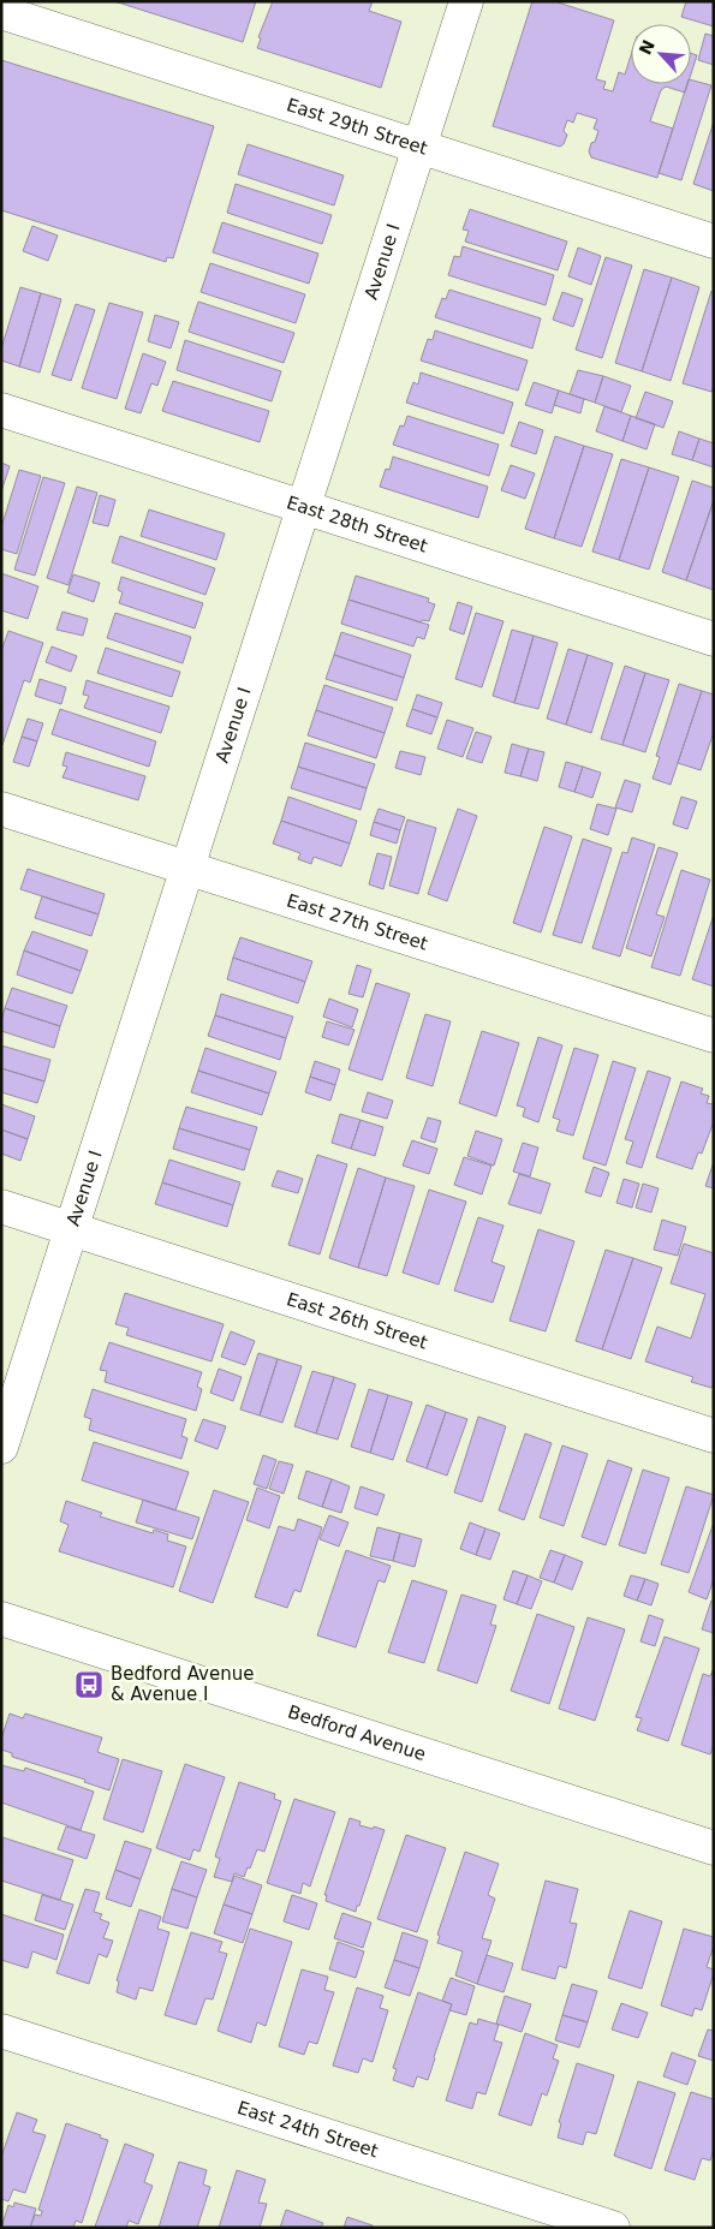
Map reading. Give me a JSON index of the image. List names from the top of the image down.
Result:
{
  "streets": {
    "street": [
      "East 29th Street",
      "Avenue I",
      "East 28th Street",
      "East 27th Street",
      "East 26th Street",
      "Bedford Avenue",
      "East 24th Street"
    ]
  },
  "crossings": [
    ["East 29th Street", "Avenue I"],
    ["Avenue I", "East 28th Street"],
    ["Avenue I", "East 27th Street"],
    ["Avenue I", "East 26th Street"]
  ],
  "places": {
    "bus stop": ["Bedford Avenue & Avenue I"]
  },
  "north": "top left"
}
